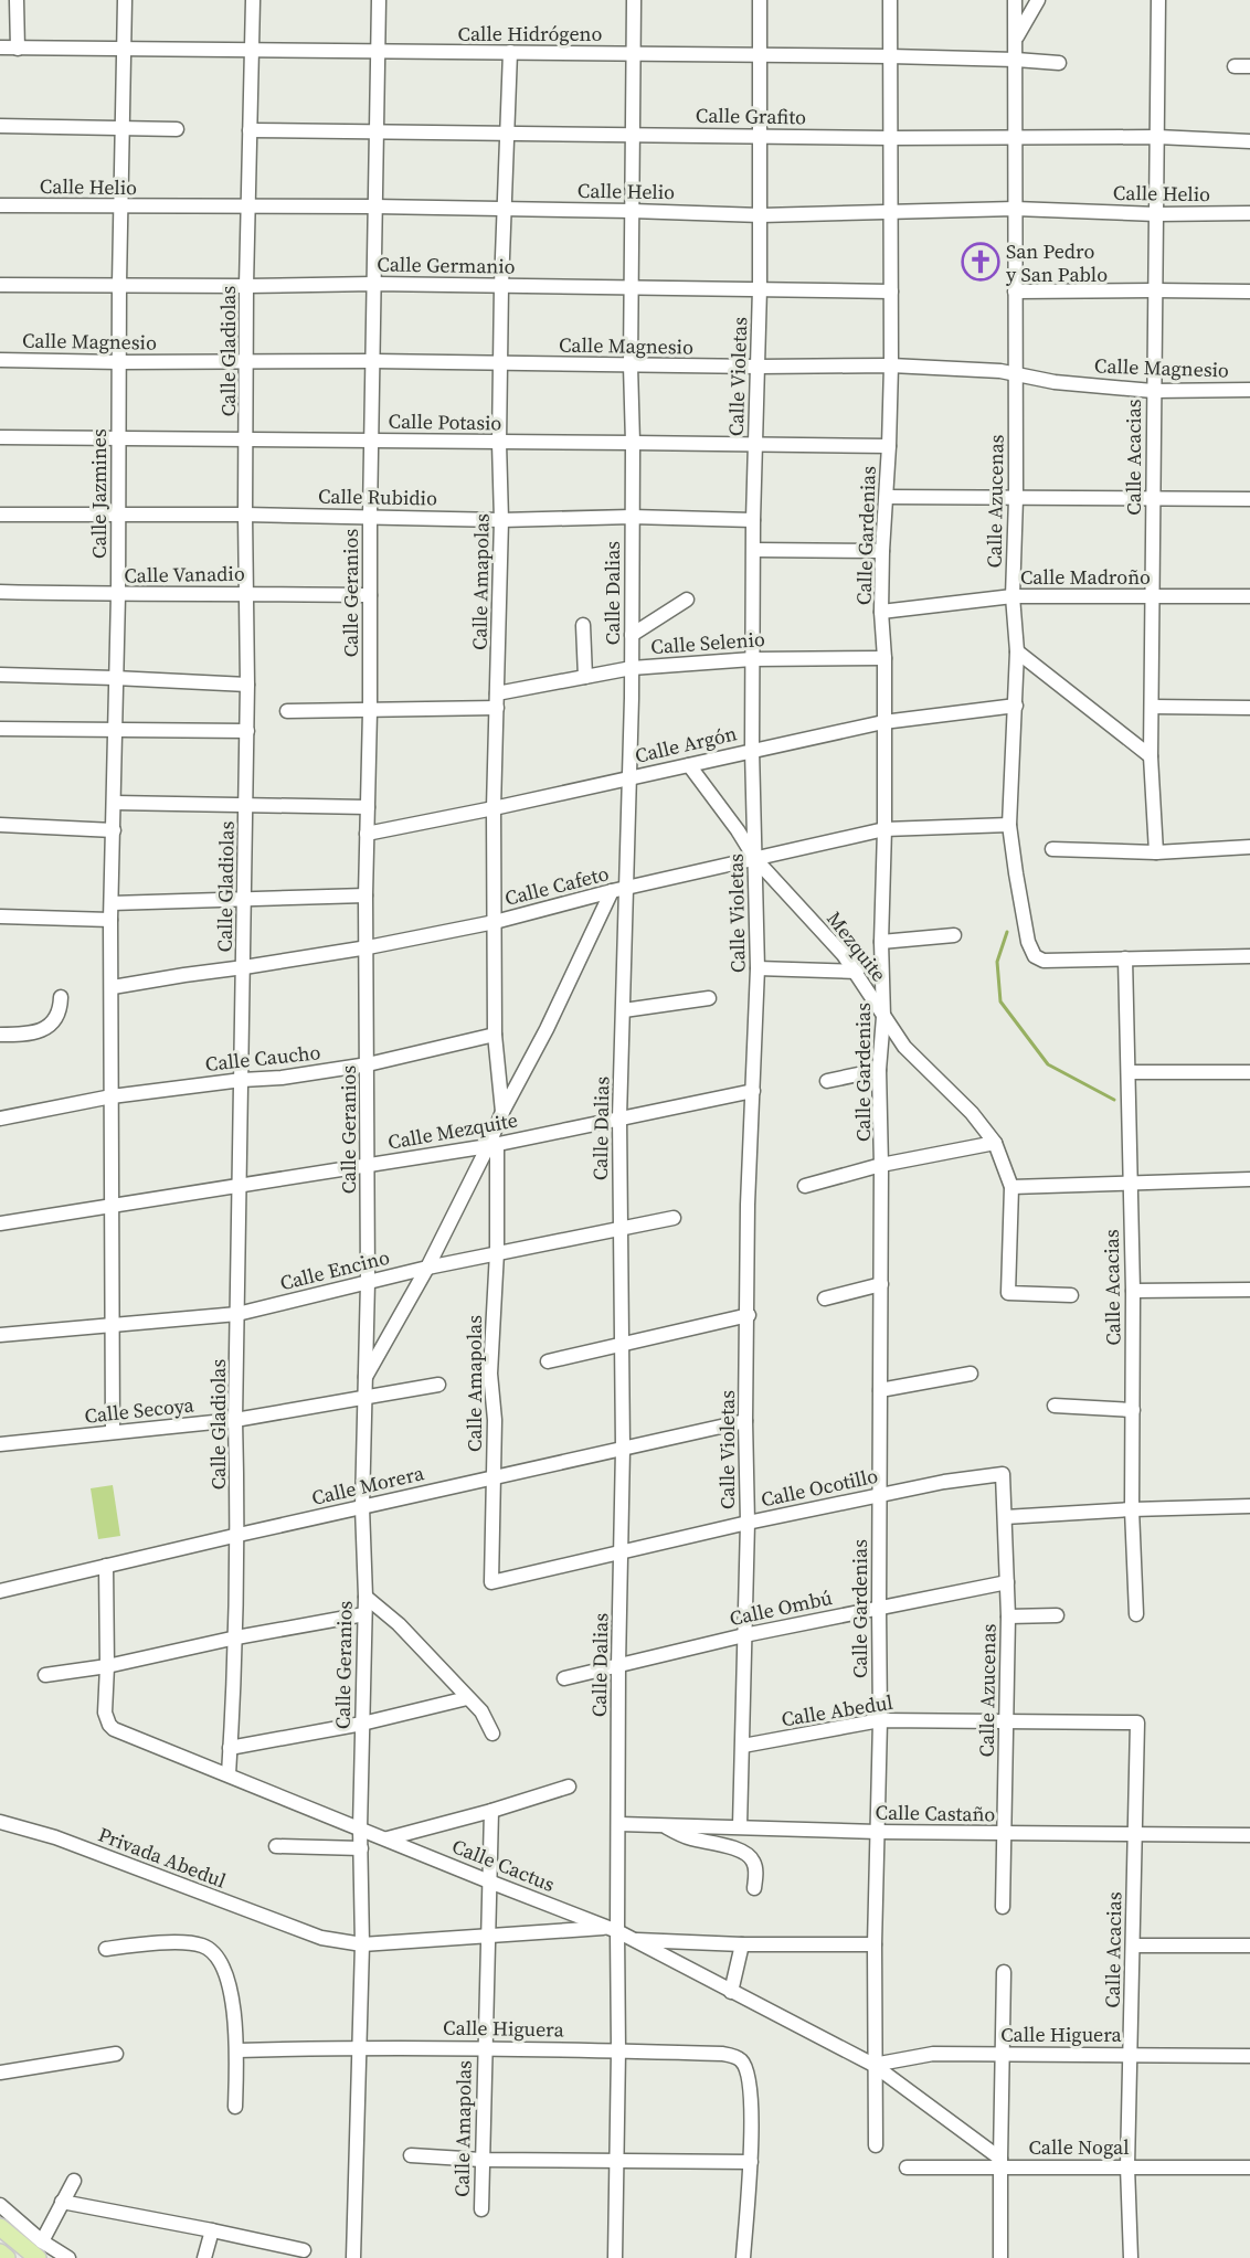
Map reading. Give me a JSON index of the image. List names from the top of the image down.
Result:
{
  "streets": {
    "street": [
      "Calle Hidrógeno",
      "Calle Grafito",
      "Calle Helio",
      "Calle Germanio",
      "Calle Magnesio",
      "Calle Gladiolas",
      "Calle Violetas",
      "Calle Potasio",
      "Calle Acacias",
      "Calle Jazmines",
      "Calle Rubidio",
      "Calle Azucenas",
      "Calle Gardenias",
      "Calle Vanadio",
      "Calle Madroño",
      "Calle Amapolas",
      "Calle Geranios",
      "Calle Dalias",
      "Calle Selenio",
      "Calle Argón",
      "Calle Cafeto",
      "Mezquite",
      "Calle Caucho",
      "Calle Mezquite",
      "Calle Encino",
      "Calle Secoya",
      "Calle Morera",
      "Calle Ocotillo",
      "Calle Ombú",
      "Calle Abedul",
      "Calle Castaño",
      "Privada Abedul",
      "Calle Cactus",
      "Calle Higuera",
      "Calle Nogal"
    ]
  },
  "crossings": [
    ["Calle Hidrógeno", "Calle Gladiolas"],
    ["Calle Hidrógeno", "Calle Violetas"],
    ["Calle Hidrógeno", "Calle Jazmines"],
    ["Calle Hidrógeno", "Calle Azucenas"],
    ["Calle Hidrógeno", "Calle Gardenias"],
    ["Calle Hidrógeno", "Calle Amapolas"],
    ["Calle Hidrógeno", "Calle Geranios"],
    ["Calle Hidrógeno", "Calle Dalias"],
    ["Calle Grafito", "Calle Gladiolas"],
    ["Calle Grafito", "Calle Violetas"],
    ["Calle Grafito", "Calle Acacias"],
    ["Calle Grafito", "Calle Azucenas"],
    ["Calle Grafito", "Calle Gardenias"],
    ["Calle Grafito", "Calle Amapolas"],
    ["Calle Grafito", "Calle Geranios"],
    ["Calle Grafito", "Calle Dalias"],
    ["Calle Helio", "Calle Gladiolas"],
    ["Calle Helio", "Calle Violetas"],
    ["Calle Helio", "Calle Acacias"],
    ["Calle Helio", "Calle Jazmines"],
    ["Calle Helio", "Calle Azucenas"],
    ["Calle Helio", "Calle Gardenias"],
    ["Calle Helio", "Calle Amapolas"],
    ["Calle Helio", "Calle Geranios"],
    ["Calle Helio", "Calle Dalias"],
    ["Calle Germanio", "Calle Gladiolas"],
    ["Calle Germanio", "Calle Violetas"],
    ["Calle Germanio", "Calle Jazmines"],
    ["Calle Germanio", "Calle Gardenias"],
    ["Calle Germanio", "Calle Amapolas"],
    ["Calle Germanio", "Calle Geranios"],
    ["Calle Germanio", "Calle Dalias"],
    ["Calle Magnesio", "Calle Gladiolas"],
    ["Calle Magnesio", "Calle Violetas"],
    ["Calle Magnesio", "Calle Acacias"],
    ["Calle Magnesio", "Calle Jazmines"],
    ["Calle Magnesio", "Calle Azucenas"],
    ["Calle Magnesio", "Calle Gardenias"],
    ["Calle Magnesio", "Calle Amapolas"],
    ["Calle Magnesio", "Calle Geranios"],
    ["Calle Magnesio", "Calle Dalias"],
    ["Calle Gladiolas", "Calle Potasio"],
    ["Calle Gladiolas", "Calle Rubidio"],
    ["Calle Gladiolas", "Calle Vanadio"],
    ["Calle Gladiolas", "Calle Cafeto"],
    ["Calle Gladiolas", "Calle Caucho"],
    ["Calle Gladiolas", "Calle Mezquite"],
    ["Calle Gladiolas", "Calle Encino"],
    ["Calle Gladiolas", "Calle Secoya"],
    ["Calle Gladiolas", "Calle Morera"],
    ["Calle Gladiolas", "Calle Cactus"],
    ["Calle Violetas", "Calle Potasio"],
    ["Calle Violetas", "Calle Rubidio"],
    ["Calle Violetas", "Calle Selenio"],
    ["Calle Violetas", "Calle Argón"],
    ["Calle Violetas", "Calle Cafeto"],
    ["Calle Violetas", "Mezquite"],
    ["Calle Violetas", "Calle Mezquite"],
    ["Calle Violetas", "Calle Morera"],
    ["Calle Violetas", "Calle Ocotillo"],
    ["Calle Violetas", "Calle Ombú"],
    ["Calle Violetas", "Calle Abedul"],
    ["Calle Violetas", "Calle Castaño"],
    ["Calle Potasio", "Calle Jazmines"],
    ["Calle Potasio", "Calle Gardenias"],
    ["Calle Potasio", "Calle Amapolas"],
    ["Calle Potasio", "Calle Geranios"],
    ["Calle Potasio", "Calle Dalias"],
    ["Calle Acacias", "Calle Azucenas"],
    ["Calle Acacias", "Calle Madroño"],
    ["Calle Acacias", "Calle Abedul"],
    ["Calle Acacias", "Calle Castaño"],
    ["Calle Acacias", "Calle Higuera"],
    ["Calle Acacias", "Calle Nogal"],
    ["Calle Jazmines", "Calle Rubidio"],
    ["Calle Jazmines", "Calle Vanadio"],
    ["Calle Jazmines", "Calle Cafeto"],
    ["Calle Rubidio", "Calle Amapolas"],
    ["Calle Rubidio", "Calle Geranios"],
    ["Calle Rubidio", "Calle Dalias"],
    ["Calle Azucenas", "Calle Madroño"],
    ["Calle Azucenas", "Calle Argón"],
    ["Calle Azucenas", "Calle Cafeto"],
    ["Calle Azucenas", "Calle Ocotillo"],
    ["Calle Azucenas", "Calle Ombú"],
    ["Calle Azucenas", "Calle Abedul"],
    ["Calle Azucenas", "Calle Castaño"],
    ["Calle Gardenias", "Calle Madroño"],
    ["Calle Gardenias", "Calle Selenio"],
    ["Calle Gardenias", "Calle Argón"],
    ["Calle Gardenias", "Calle Cafeto"],
    ["Calle Gardenias", "Mezquite"],
    ["Calle Gardenias", "Calle Ocotillo"],
    ["Calle Gardenias", "Calle Ombú"],
    ["Calle Gardenias", "Calle Abedul"],
    ["Calle Gardenias", "Calle Castaño"],
    ["Calle Gardenias", "Calle Cactus"],
    ["Calle Gardenias", "Calle Higuera"],
    ["Calle Vanadio", "Calle Geranios"],
    ["Calle Amapolas", "Calle Selenio"],
    ["Calle Amapolas", "Calle Argón"],
    ["Calle Amapolas", "Calle Cafeto"],
    ["Calle Amapolas", "Calle Caucho"],
    ["Calle Amapolas", "Calle Mezquite"],
    ["Calle Amapolas", "Calle Encino"],
    ["Calle Amapolas", "Calle Morera"],
    ["Calle Amapolas", "Calle Ocotillo"],
    ["Calle Amapolas", "Privada Abedul"],
    ["Calle Amapolas", "Calle Cactus"],
    ["Calle Amapolas", "Calle Higuera"],
    ["Calle Geranios", "Calle Argón"],
    ["Calle Geranios", "Calle Cafeto"],
    ["Calle Geranios", "Calle Caucho"],
    ["Calle Geranios", "Calle Mezquite"],
    ["Calle Geranios", "Calle Encino"],
    ["Calle Geranios", "Calle Secoya"],
    ["Calle Geranios", "Calle Morera"],
    ["Calle Geranios", "Privada Abedul"],
    ["Calle Geranios", "Calle Cactus"],
    ["Calle Geranios", "Calle Higuera"],
    ["Calle Dalias", "Calle Selenio"],
    ["Calle Dalias", "Calle Argón"],
    ["Calle Dalias", "Calle Cafeto"],
    ["Calle Dalias", "Calle Mezquite"],
    ["Calle Dalias", "Calle Encino"],
    ["Calle Dalias", "Calle Morera"],
    ["Calle Dalias", "Calle Ocotillo"],
    ["Calle Dalias", "Calle Ombú"],
    ["Calle Dalias", "Calle Castaño"],
    ["Calle Dalias", "Privada Abedul"],
    ["Calle Dalias", "Calle Cactus"],
    ["Calle Dalias", "Calle Higuera"],
    ["Calle Argón", "Mezquite"],
    ["Calle Cafeto", "Mezquite"],
    ["Privada Abedul", "Calle Cactus"],
    ["Calle Cactus", "Calle Higuera"],
    ["Calle Cactus", "Calle Nogal"]
  ],
  "places": {
    "church": ["San Pedro y San Pablo"]
  }
}
